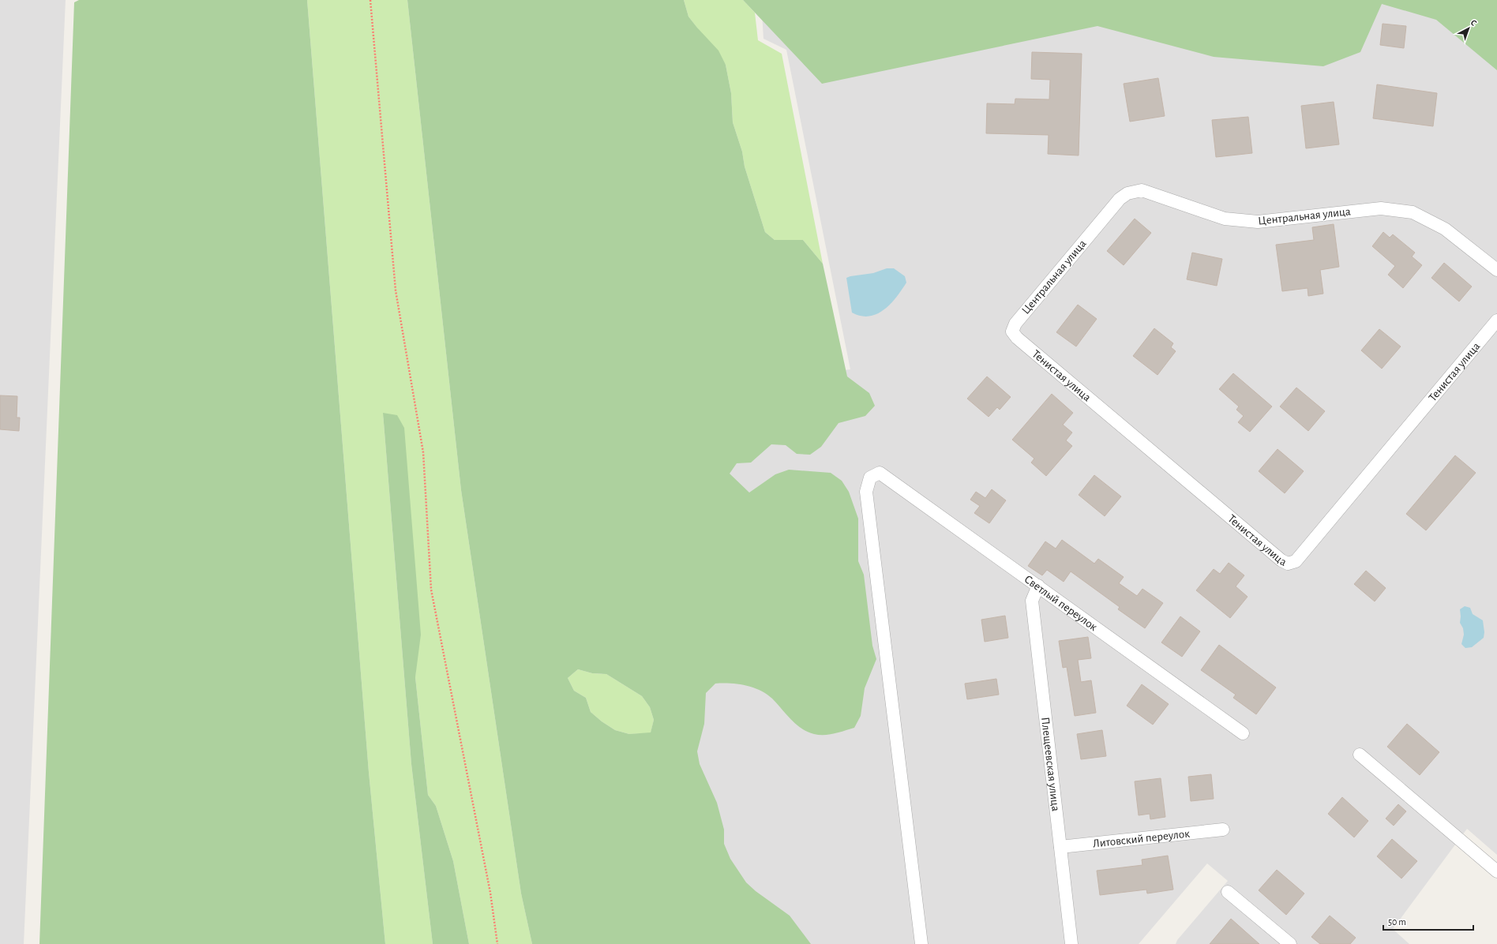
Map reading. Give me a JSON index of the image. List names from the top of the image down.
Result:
{
  "streets": {
    "street": [
      "Центральная улица",
      "Тенистая улица",
      "Светлый переулок",
      "Плещеевская улица",
      "Литовский переулок"
    ]
  },
  "crossings": [
    ["Центральная улица", "Тенистая улица"],
    ["Светлый переулок", "Плещеевская улица"],
    ["Плещеевская улица", "Литовский переулок"]
  ],
  "scale_bar": "50 m",
  "north": "top right"
}
